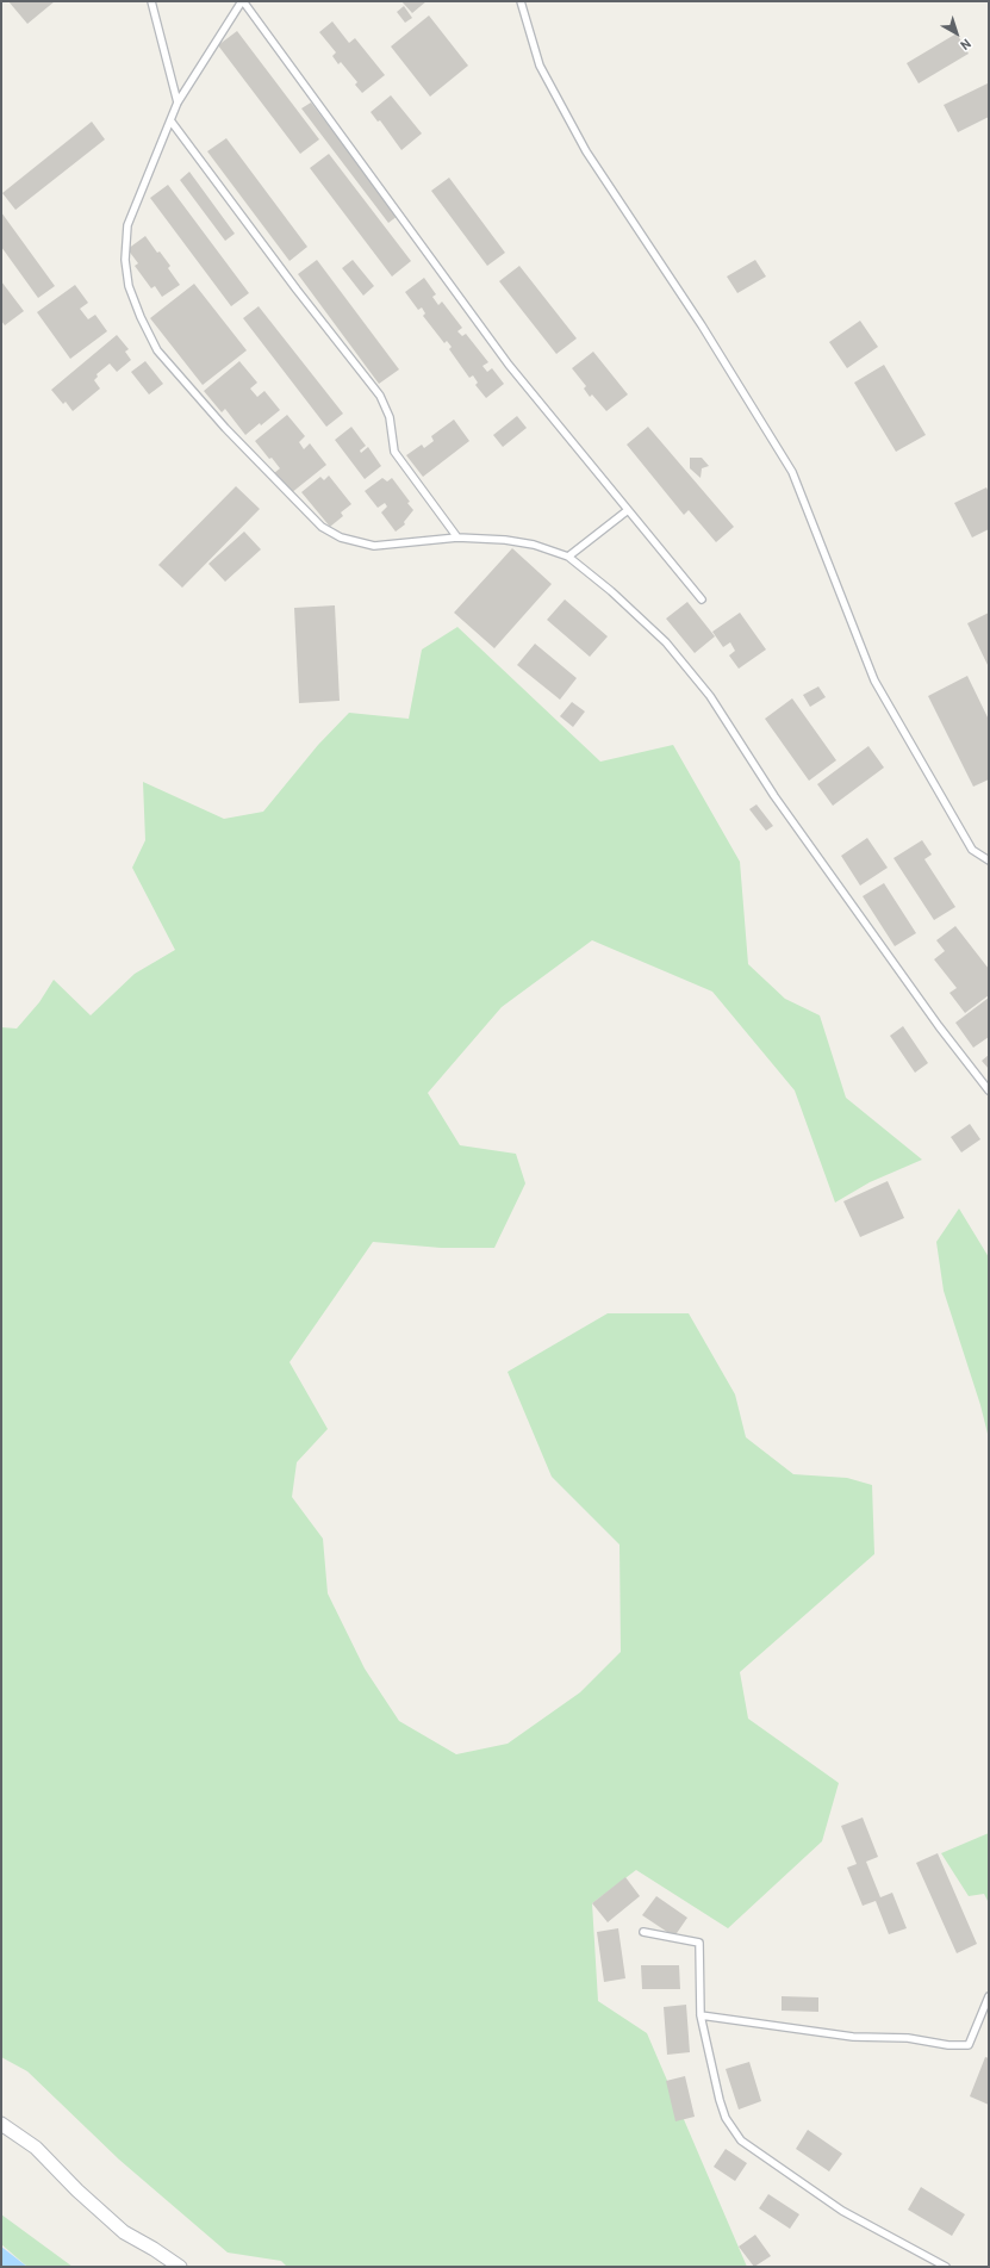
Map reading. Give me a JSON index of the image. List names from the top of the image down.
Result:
{
  "north": "bottom right"
}
